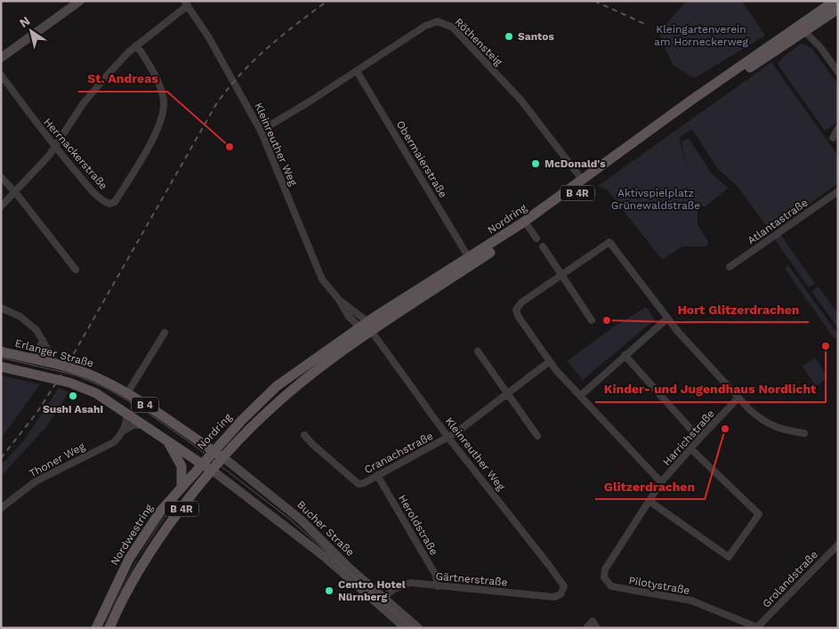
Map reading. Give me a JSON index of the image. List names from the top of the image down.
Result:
{
  "streets": {
    "main road": [
      "B 4R",
      "Nordring",
      "Erlanger Straße",
      "B 4",
      "Bucher Straße",
      "Nordwestring"
    ],
    "street": [
      "Röthensteig",
      "Kleinreuther Weg",
      "Herrnackerstraße",
      "Obermaierstraße",
      "Atlantastraße",
      "Harrichstraße",
      "Cranachstraße",
      "Thoner Weg",
      "Heroldstraße",
      "Gärtnerstraße",
      "Grolandstraße",
      "Pilotystraße"
    ]
  },
  "crossings": [
    ["Röthensteig", "Kleinreuther Weg"],
    ["Röthensteig", "Obermaierstraße"],
    ["Röthensteig", "Nordring"],
    ["Kleinreuther Weg", "Nordring"],
    ["Kleinreuther Weg", "Cranachstraße"],
    ["Kleinreuther Weg", "Gärtnerstraße"],
    ["Obermaierstraße", "Nordring"],
    ["B 4R", "Nordring"],
    ["B 4R", "B 4"],
    ["B 4R", "Bucher Straße"],
    ["Nordring", "Erlanger Straße"],
    ["Nordring", "B 4"],
    ["Nordring", "Bucher Straße"],
    ["Nordring", "Nordwestring"],
    ["Erlanger Straße", "Bucher Straße"],
    ["B 4", "Thoner Weg"],
    ["B 4", "Bucher Straße"],
    ["B 4", "Nordwestring"],
    ["Harrichstraße", "Pilotystraße"],
    ["Cranachstraße", "Heroldstraße"],
    ["Heroldstraße", "Gärtnerstraße"],
    ["Bucher Straße", "Gärtnerstraße"],
    ["Grolandstraße", "Pilotystraße"]
  ],
  "parks": ["Kleingartenverein am Horneckerweg", "Aktivspielplatz Grünewaldstraße"],
  "places": [
    "Santos",
    "St. Andreas",
    "McDonald's",
    "Hort Glitzerdrachen",
    "Kinder- und Jugendhaus Nordlicht",
    "Sushi Asahi",
    "Glitzerdrachen",
    "Centro Hotel Nürnberg"
  ],
  "north": "top left"
}
